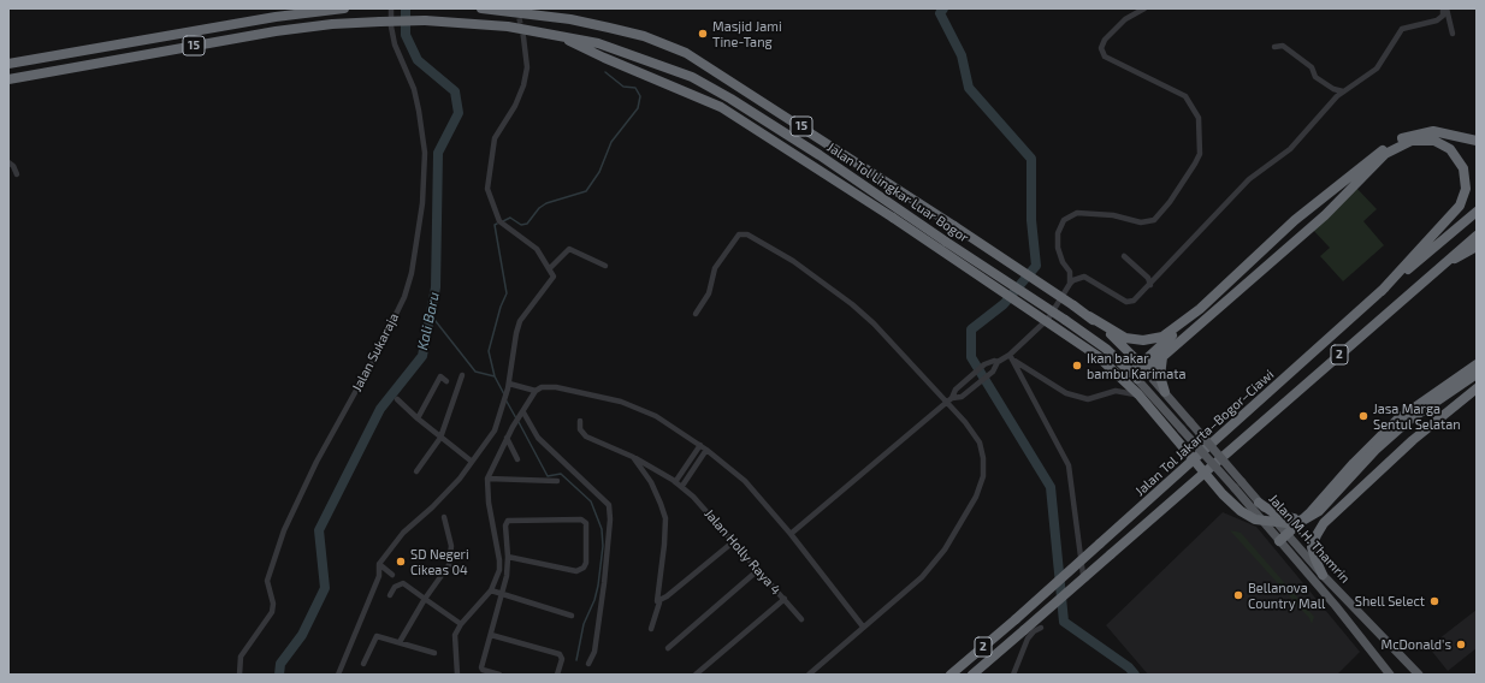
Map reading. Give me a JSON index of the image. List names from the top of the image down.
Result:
{
  "streets": {
    "highway": [
      "15",
      "Jalan Tol Lingkar Luar Bogor",
      "2",
      "Jalan Tol Jakarta–Bogor–Ciawi"
    ],
    "main road": ["Jalan M.H. Thamrin"],
    "street": ["Jalan Sukaraja", "Jalan Holly Raya 4"]
  },
  "crossings": [
    ["Jalan Tol Lingkar Luar Bogor", "Jalan M.H. Thamrin"]
  ],
  "water": ["Kali Baru"],
  "places": [
    "Masjid Jami Tine-Tang",
    "Ikan bakar bambu Karimata",
    "Jasa Marga Sentul Selatan",
    "SD Negeri Cikeas 04",
    "Bellanova Country Mall",
    "Shell Select",
    "McDonald's"
  ]
}
